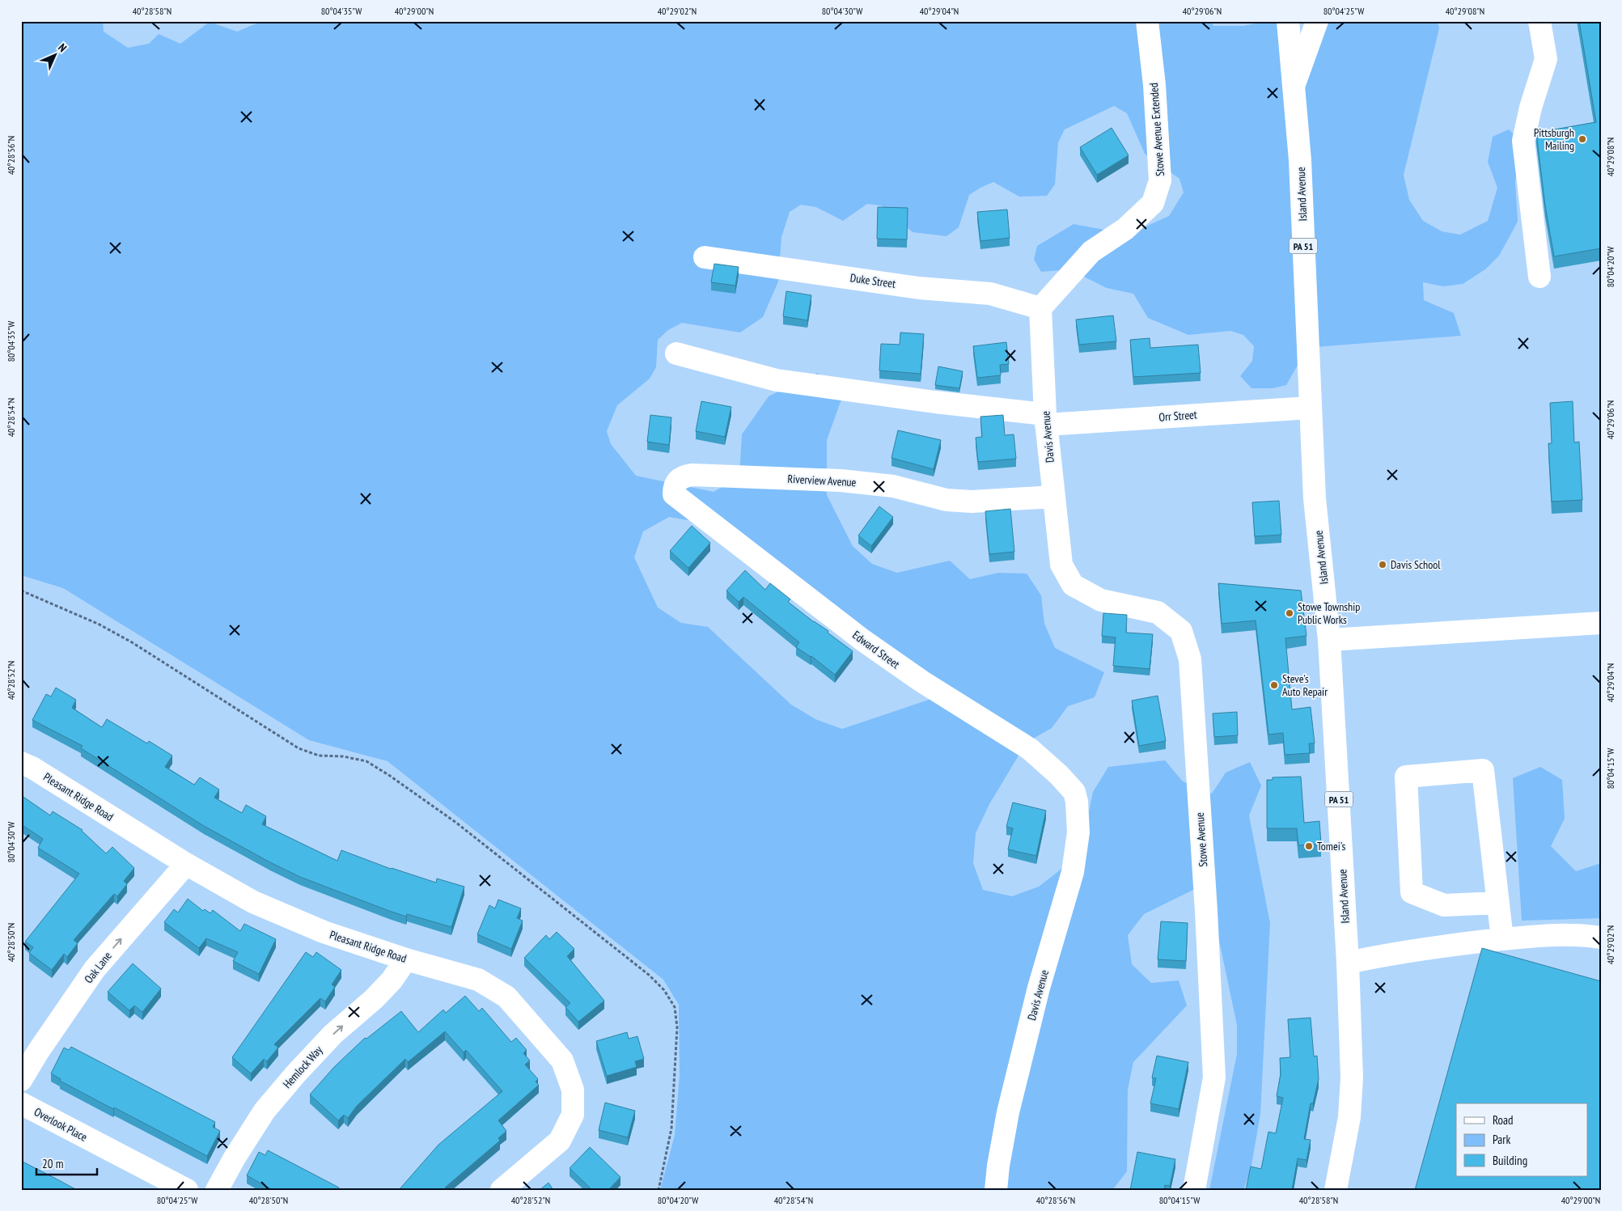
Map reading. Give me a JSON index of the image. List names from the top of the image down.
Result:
{
  "streets": {
    "street": [
      "Stowe Avenue Extended",
      "Island Avenue",
      "PA 51",
      "Duke Street",
      "Orr Street",
      "Davis Avenue",
      "Riverview Avenue",
      "Edward Street",
      "Pleasant Ridge Road",
      "Stowe Avenue",
      "Oak Lane",
      "Hemlock Way",
      "Overlook Place"
    ]
  },
  "crossings": [
    ["Stowe Avenue Extended", "Duke Street"],
    ["Stowe Avenue Extended", "Davis Avenue"],
    ["Island Avenue", "Orr Street"],
    ["Duke Street", "Davis Avenue"],
    ["Orr Street", "Davis Avenue"],
    ["Davis Avenue", "Riverview Avenue"],
    ["Davis Avenue", "Edward Street"],
    ["Davis Avenue", "Stowe Avenue"],
    ["Riverview Avenue", "Edward Street"],
    ["Pleasant Ridge Road", "Oak Lane"],
    ["Pleasant Ridge Road", "Hemlock Way"]
  ],
  "one_way": ["Oak Lane", "Hemlock Way"],
  "places": [
    "Pittsburgh Mailing",
    "Davis School",
    "Stowe Township Public Works",
    "Steve's Auto Repair",
    "Tomei's"
  ],
  "legend": ["Road", "Park", "Building"],
  "scale_bar": "20 m",
  "north": "top right",
  "coordinates": [
    "40°28'58\"N",
    "80°04'35\"W",
    "40°29'00\"N",
    "40°29'02\"N",
    "80°04'30\"W",
    "40°29'04\"N",
    "40°29'06\"N",
    "80°04'25\"W",
    "40°29'08\"N",
    "40°28'56\"N",
    "80°04'20\"W",
    "40°28'54\"N",
    "40°28'52\"N",
    "80°04'15\"W",
    "40°28'50\"N"
  ]
}
